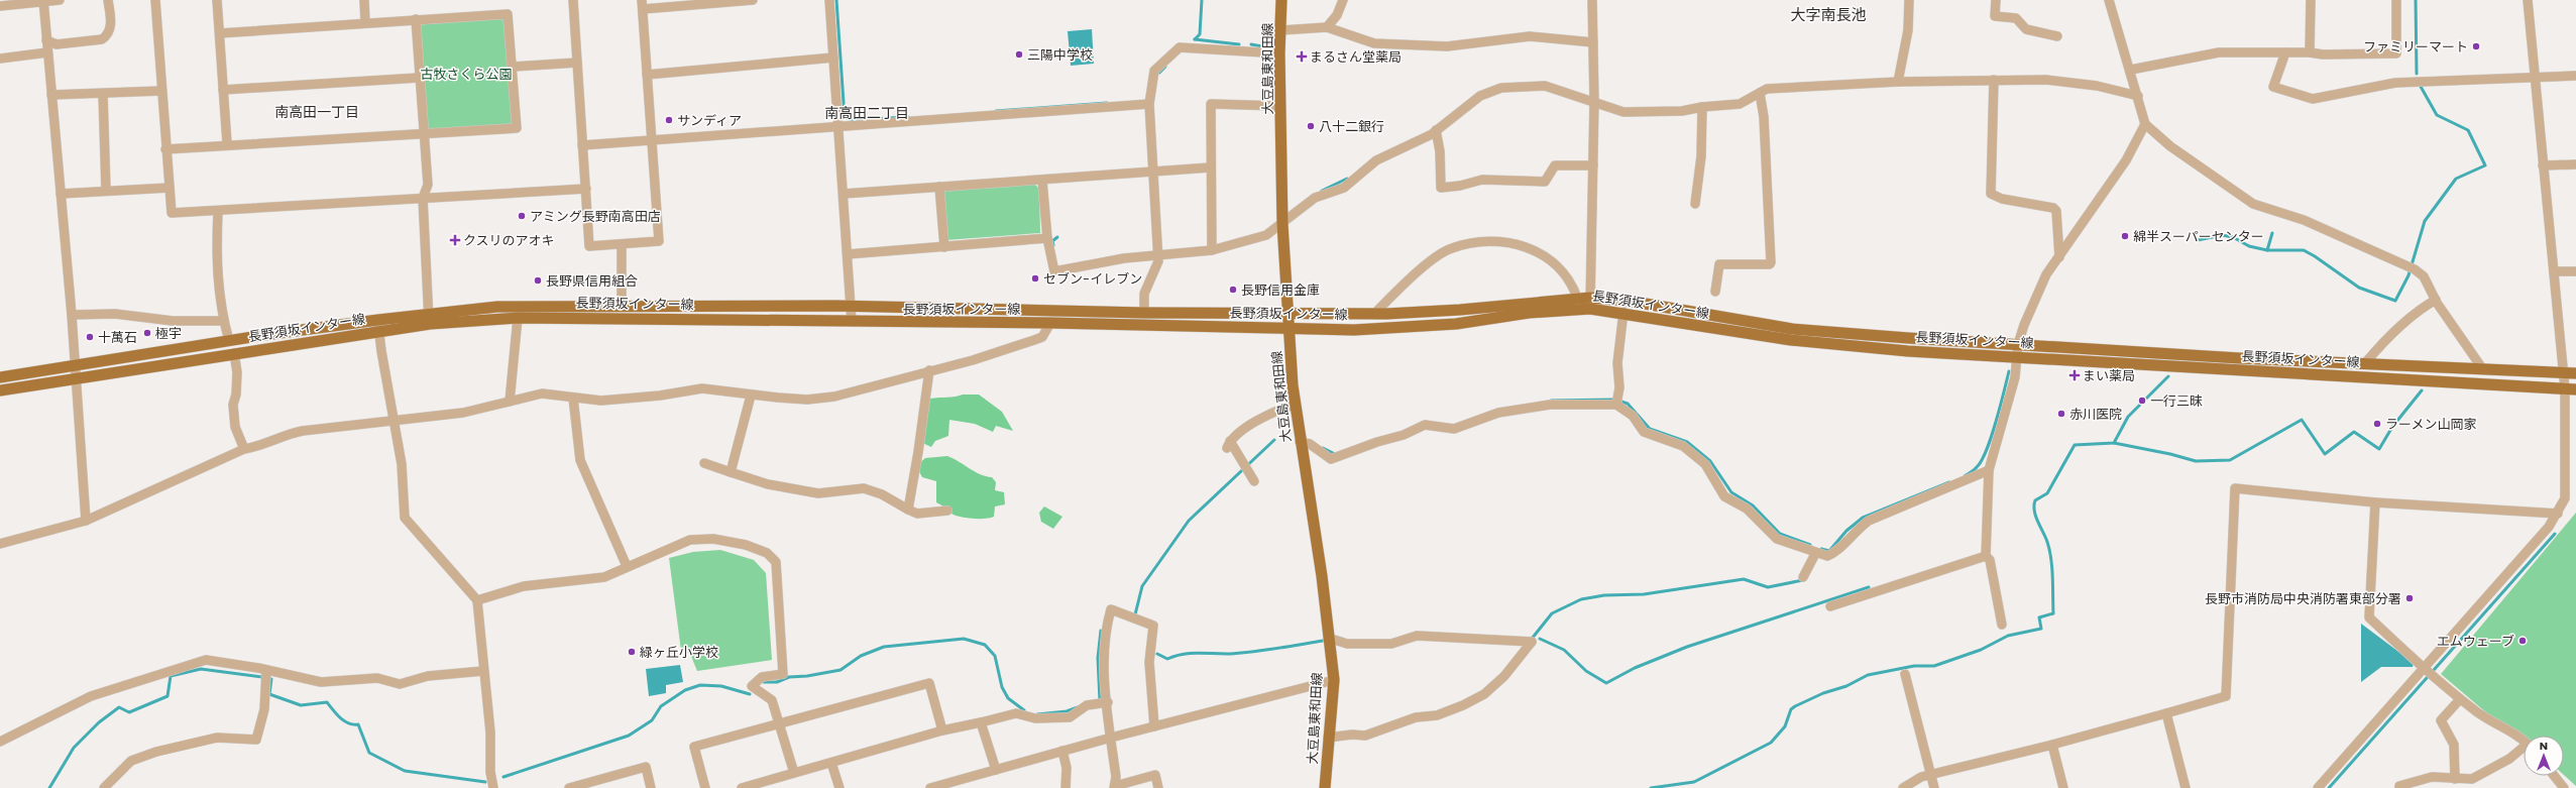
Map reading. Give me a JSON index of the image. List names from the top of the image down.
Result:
{
  "streets": {
    "main road": ["大豆島東和田線", "長野須坂インター線"]
  },
  "crossings": [
    ["大豆島東和田線", "長野須坂インター線"]
  ],
  "districts": ["大字南長池", "南高田一丁目", "南高田二丁目"],
  "parks": ["古牧さくら公園"],
  "places": {
    "other": [
      "ファミリーマート",
      "三陽中学校",
      "サンディア",
      "八十二銀行",
      "アミング長野南高田店",
      "綿半スーパーセンター",
      "セブン-イレブン",
      "長野県信用組合",
      "長野信用金庫",
      "極宇",
      "十萬石",
      "一行三昧",
      "赤川医院",
      "ラーメン山岡家",
      "長野市消防局中央消防署東部分署",
      "エムウェーブ",
      "緑ヶ丘小学校"
    ],
    "health": ["まるさん堂薬局", "クスリのアオキ", "まい薬局"]
  },
  "north": "top"
}
